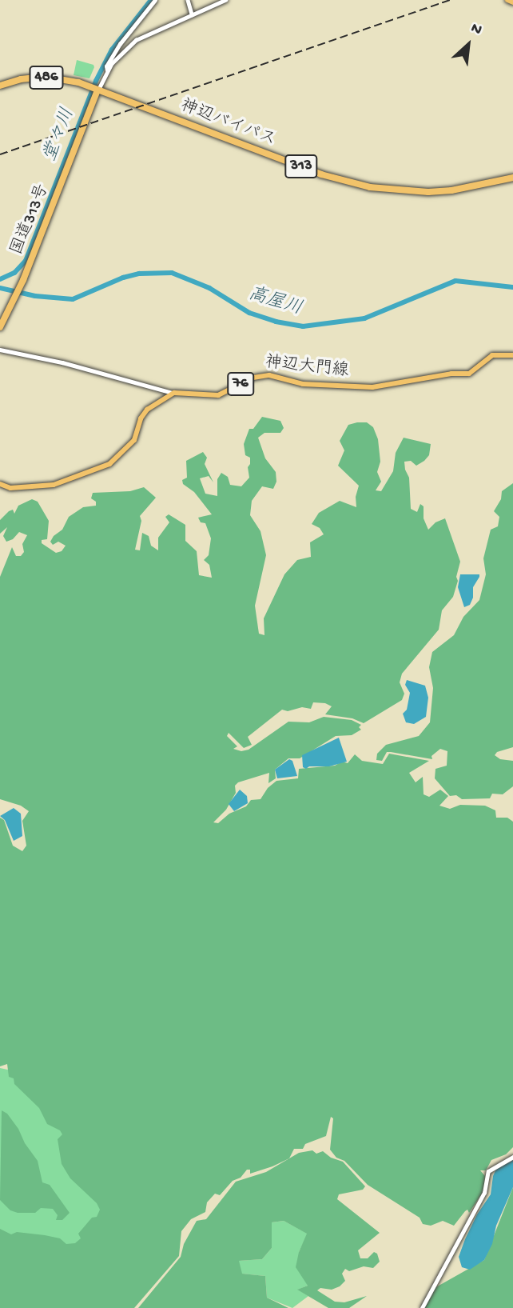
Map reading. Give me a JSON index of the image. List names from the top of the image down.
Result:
{
  "streets": {
    "highway": [
      "486",
      "神辺バイパス",
      "313",
      "国道313号"
    ],
    "main road": ["神辺大門線", "76"]
  },
  "crossings": [
    ["486", "神辺バイパス"],
    ["486", "国道313号"],
    ["神辺バイパス", "国道313号"]
  ],
  "water": ["堂々川", "高屋川"],
  "north": "top right"
}
